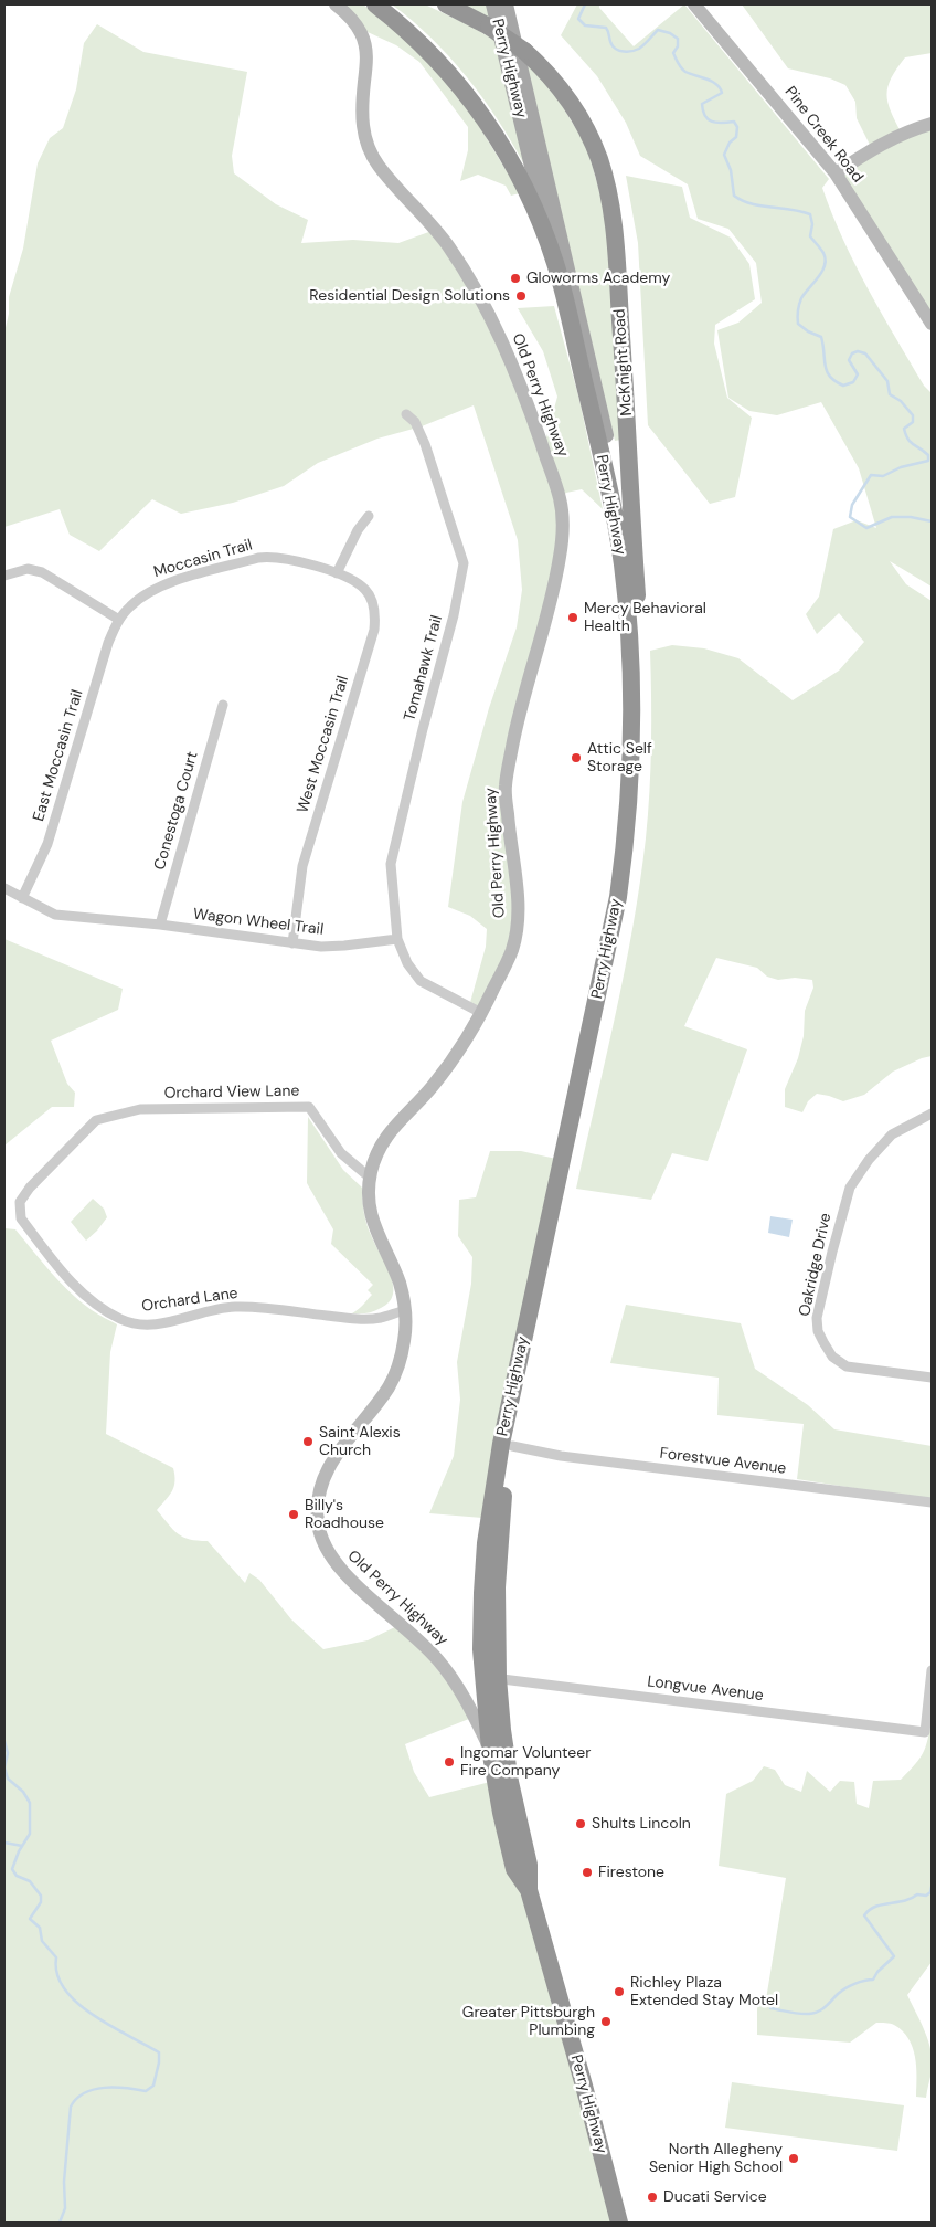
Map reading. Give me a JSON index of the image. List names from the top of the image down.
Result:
{
  "streets": {
    "highway": ["Perry Highway", "McKnight Road"],
    "street": [
      "Pine Creek Road",
      "Old Perry Highway",
      "Moccasin Trail",
      "Tomahawk Trail",
      "West Moccasin Trail",
      "East Moccasin Trail",
      "Conestoga Court",
      "Wagon Wheel Trail",
      "Orchard View Lane",
      "Oakridge Drive",
      "Orchard Lane",
      "Forestvue Avenue",
      "Longvue Avenue"
    ]
  },
  "crossings": [
    ["Perry Highway", "McKnight Road"],
    ["Perry Highway", "Old Perry Highway"],
    ["Perry Highway", "Forestvue Avenue"],
    ["Perry Highway", "Longvue Avenue"],
    ["Old Perry Highway", "Orchard View Lane"],
    ["Old Perry Highway", "Orchard Lane"],
    ["Moccasin Trail", "West Moccasin Trail"],
    ["Moccasin Trail", "East Moccasin Trail"],
    ["Tomahawk Trail", "Wagon Wheel Trail"],
    ["West Moccasin Trail", "Wagon Wheel Trail"],
    ["East Moccasin Trail", "Wagon Wheel Trail"],
    ["Conestoga Court", "Wagon Wheel Trail"],
    ["Orchard View Lane", "Orchard Lane"]
  ],
  "places": [
    "Gloworms Academy",
    "Residential Design Solutions",
    "Mercy Behavioral Health",
    "Attic Self Storage",
    "Saint Alexis Church",
    "Billy's Roadhouse",
    "Ingomar Volunteer Fire Company",
    "Shults Lincoln",
    "Firestone",
    "Richley Plaza Extended Stay Motel",
    "Greater Pittsburgh Plumbing",
    "North Allegheny Senior High School",
    "Ducati Service"
  ]
}
